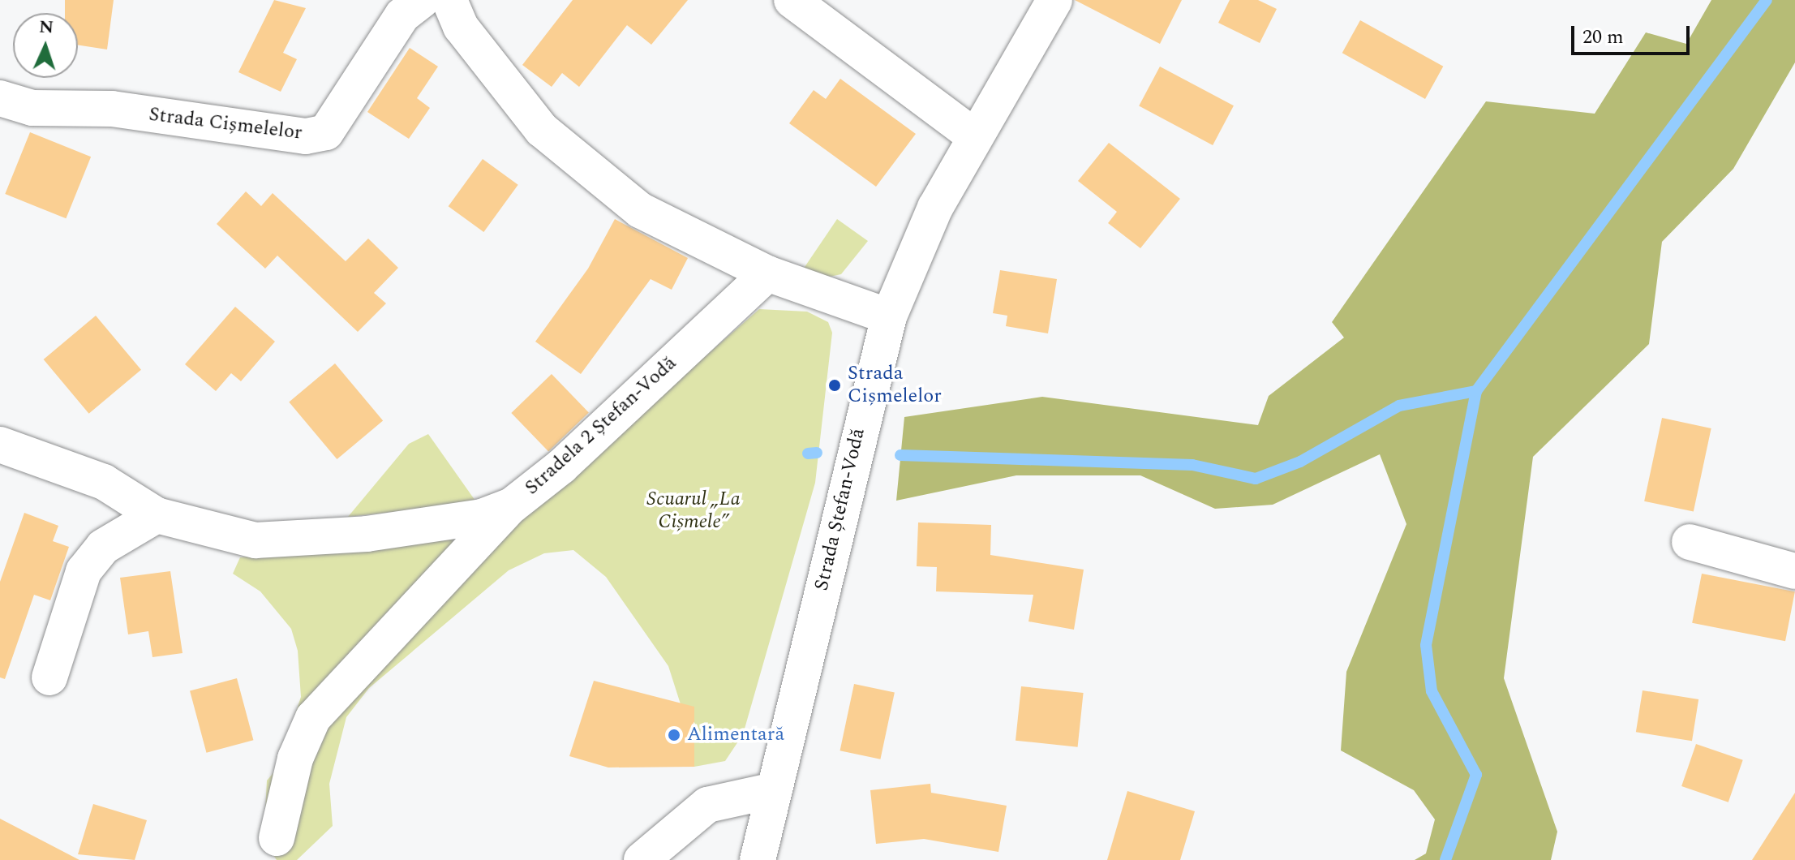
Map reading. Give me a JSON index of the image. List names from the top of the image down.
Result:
{
  "streets": {
    "street": ["Strada Cișmelelor", "Stradela 2 Ștefan-Vodă", "Strada Ștefan-Vodă"]
  },
  "parks": ["Scuarul „La Cișmele”"],
  "places": ["Strada Cișmelelor", "Alimentară"],
  "scale_bar": "20 m",
  "north": "top"
}
